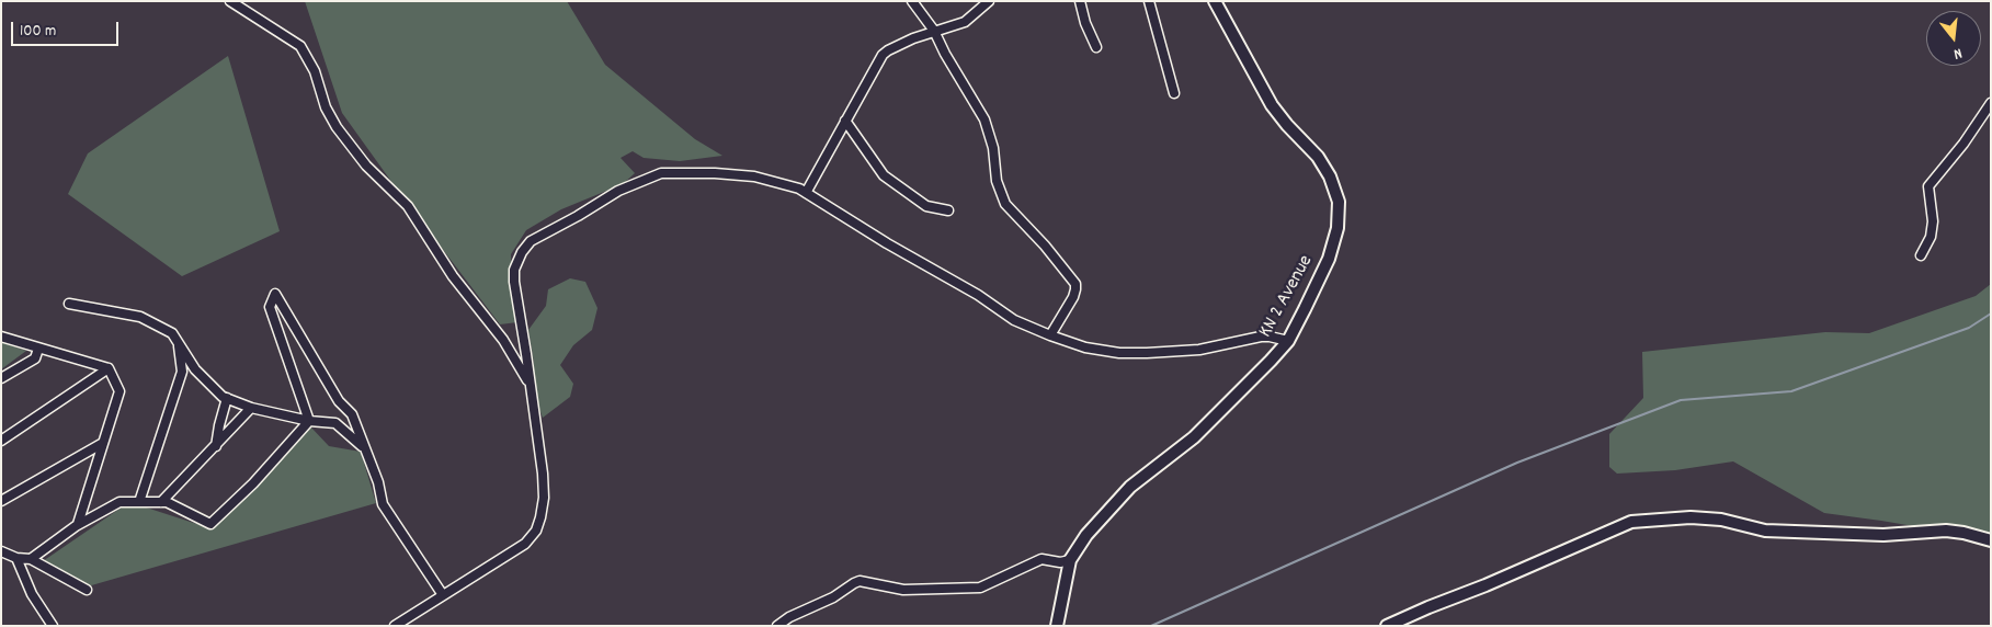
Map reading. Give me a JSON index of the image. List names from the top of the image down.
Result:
{
  "streets": {
    "main road": ["KN 2 Avenue"]
  },
  "scale_bar": "100 m",
  "north": "bottom"
}
